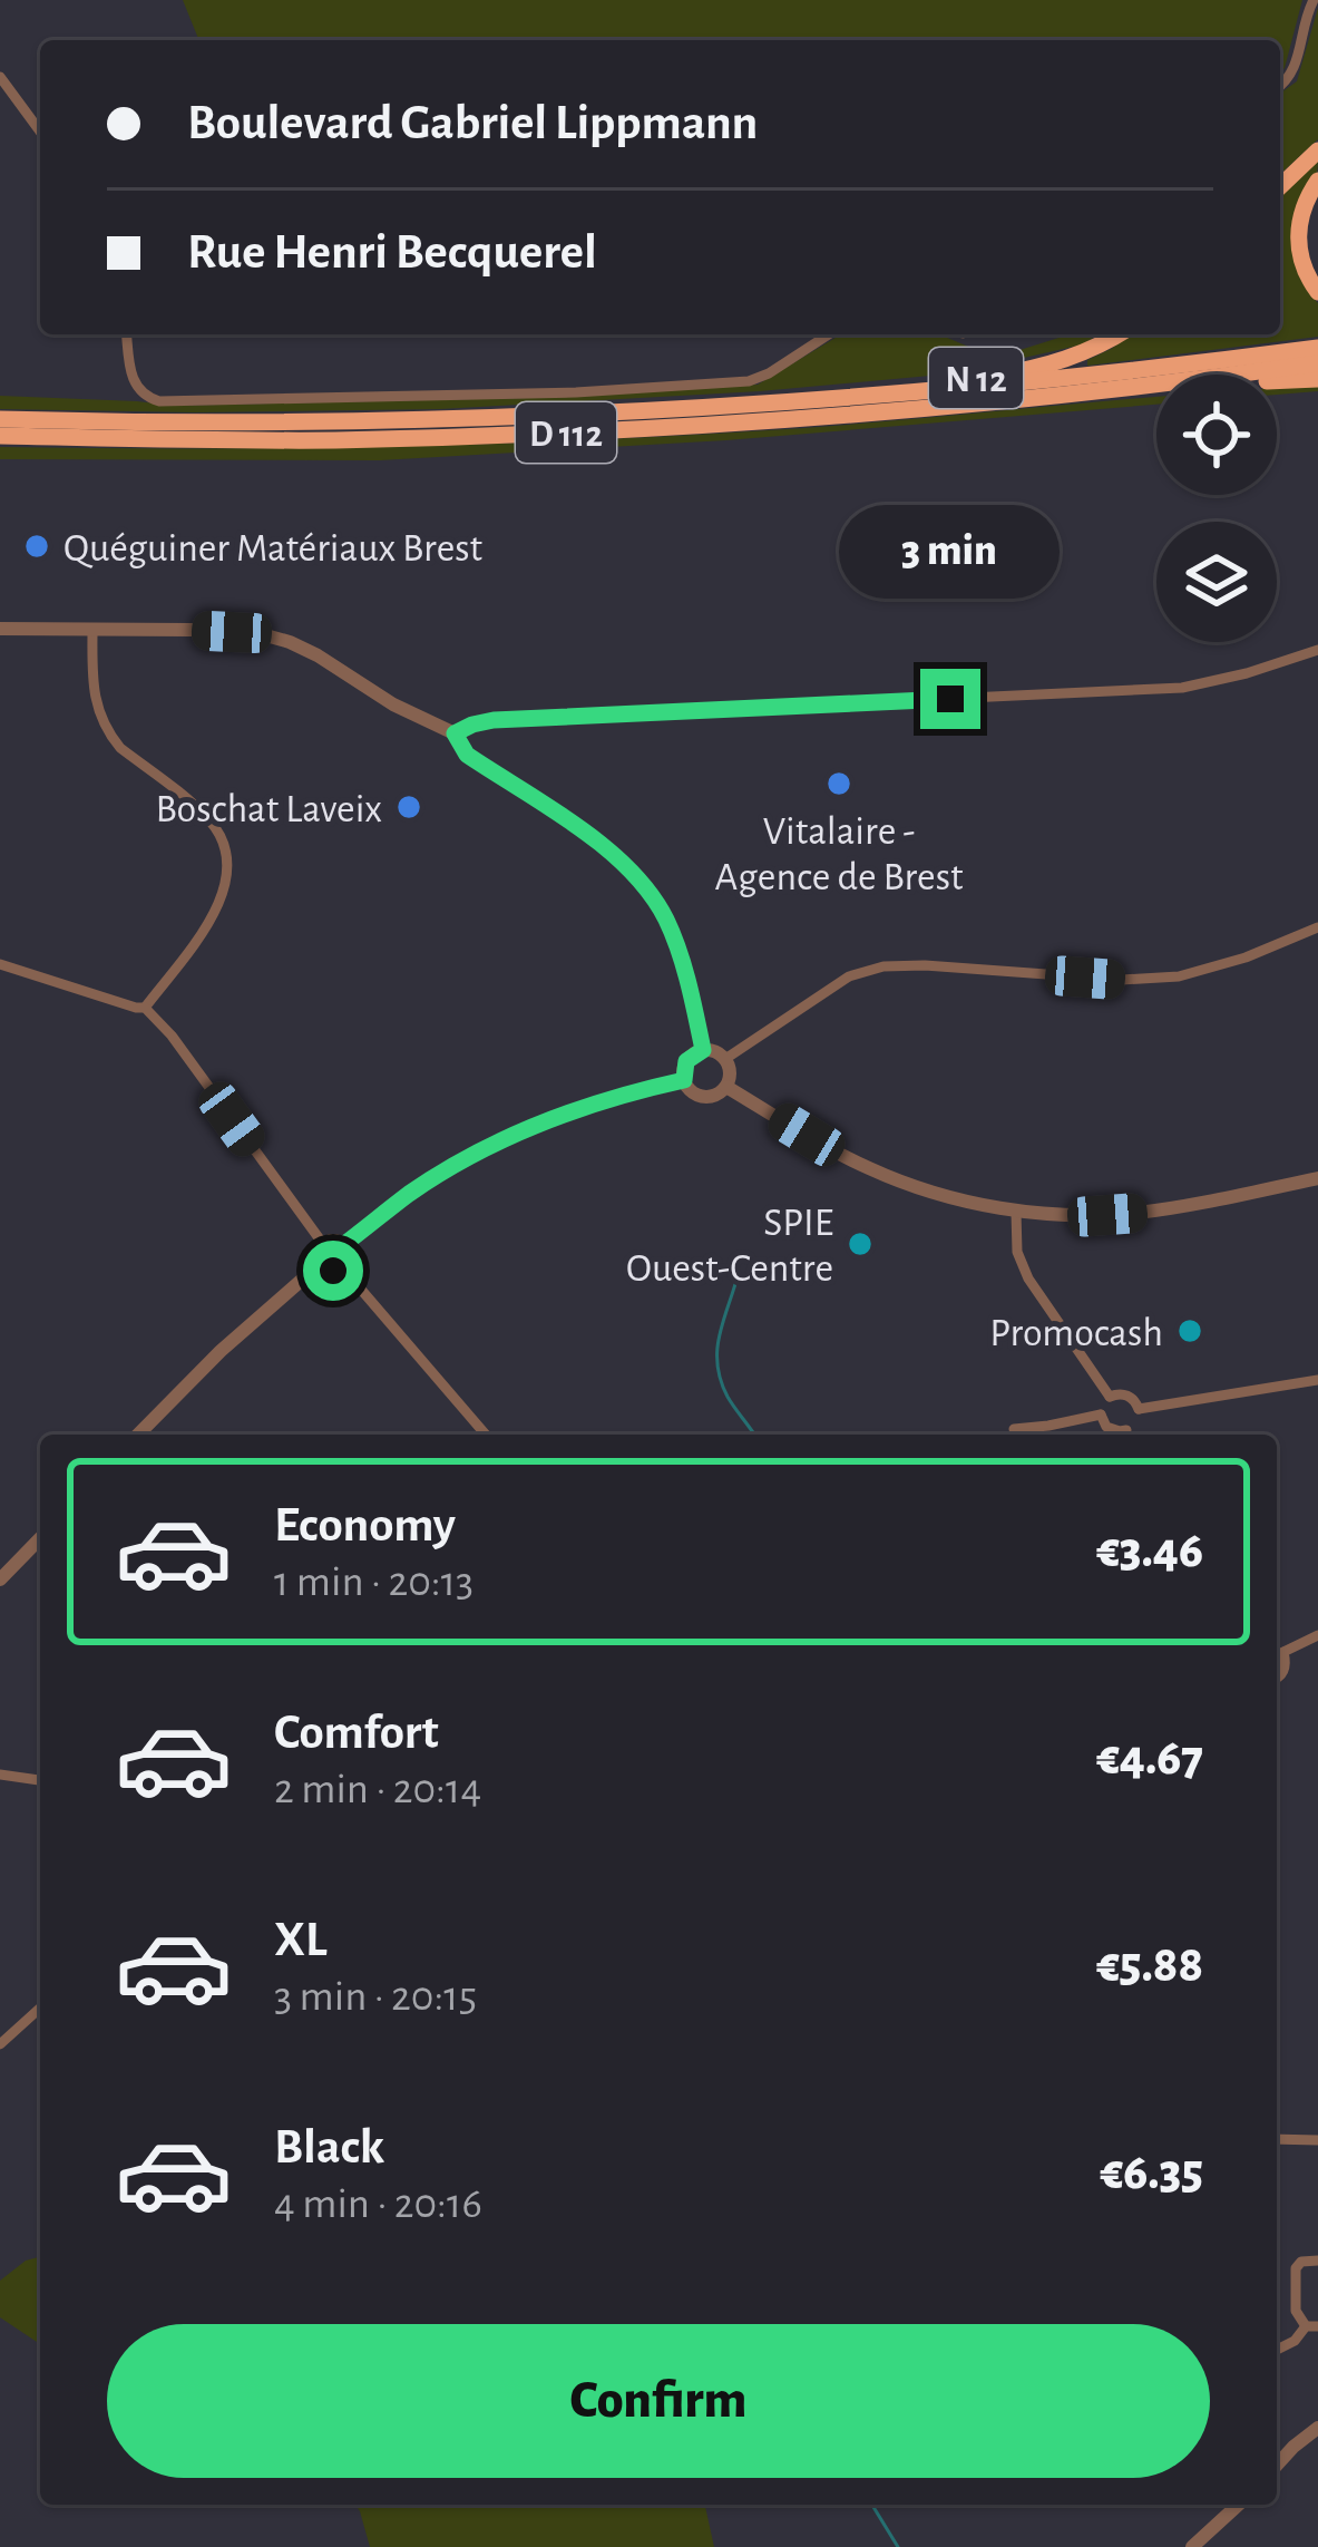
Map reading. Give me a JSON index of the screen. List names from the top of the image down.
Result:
{
  "streets": {
    "highway": ["N 12", "D 112"]
  },
  "crossings": [
    ["N 12", "D 112"]
  ],
  "places": [
    "Quéguiner Matériaux Brest",
    "Vitalaire - Agence de Brest",
    "Boschat Laveix",
    "SPIE Ouest-Centre",
    "Promocash"
  ],
  "page": {
    "banner": ["Boulevard Gabriel Lippmann", "Rue Henri Becquerel"],
    "bubble": "3 min",
    "list": [
      {
        "name": "Economy",
        "note": "1 min · 20:13",
        "value": "€3.46"
      },
      {
        "name": "Comfort",
        "note": "2 min · 20:14",
        "value": "€4.67"
      },
      {
        "name": "XL",
        "note": "3 min · 20:15",
        "value": "€5.88"
      },
      {
        "name": "Black",
        "note": "4 min · 20:16",
        "value": "€6.35"
      }
    ],
    "buttons": "Confirm"
  }
}
